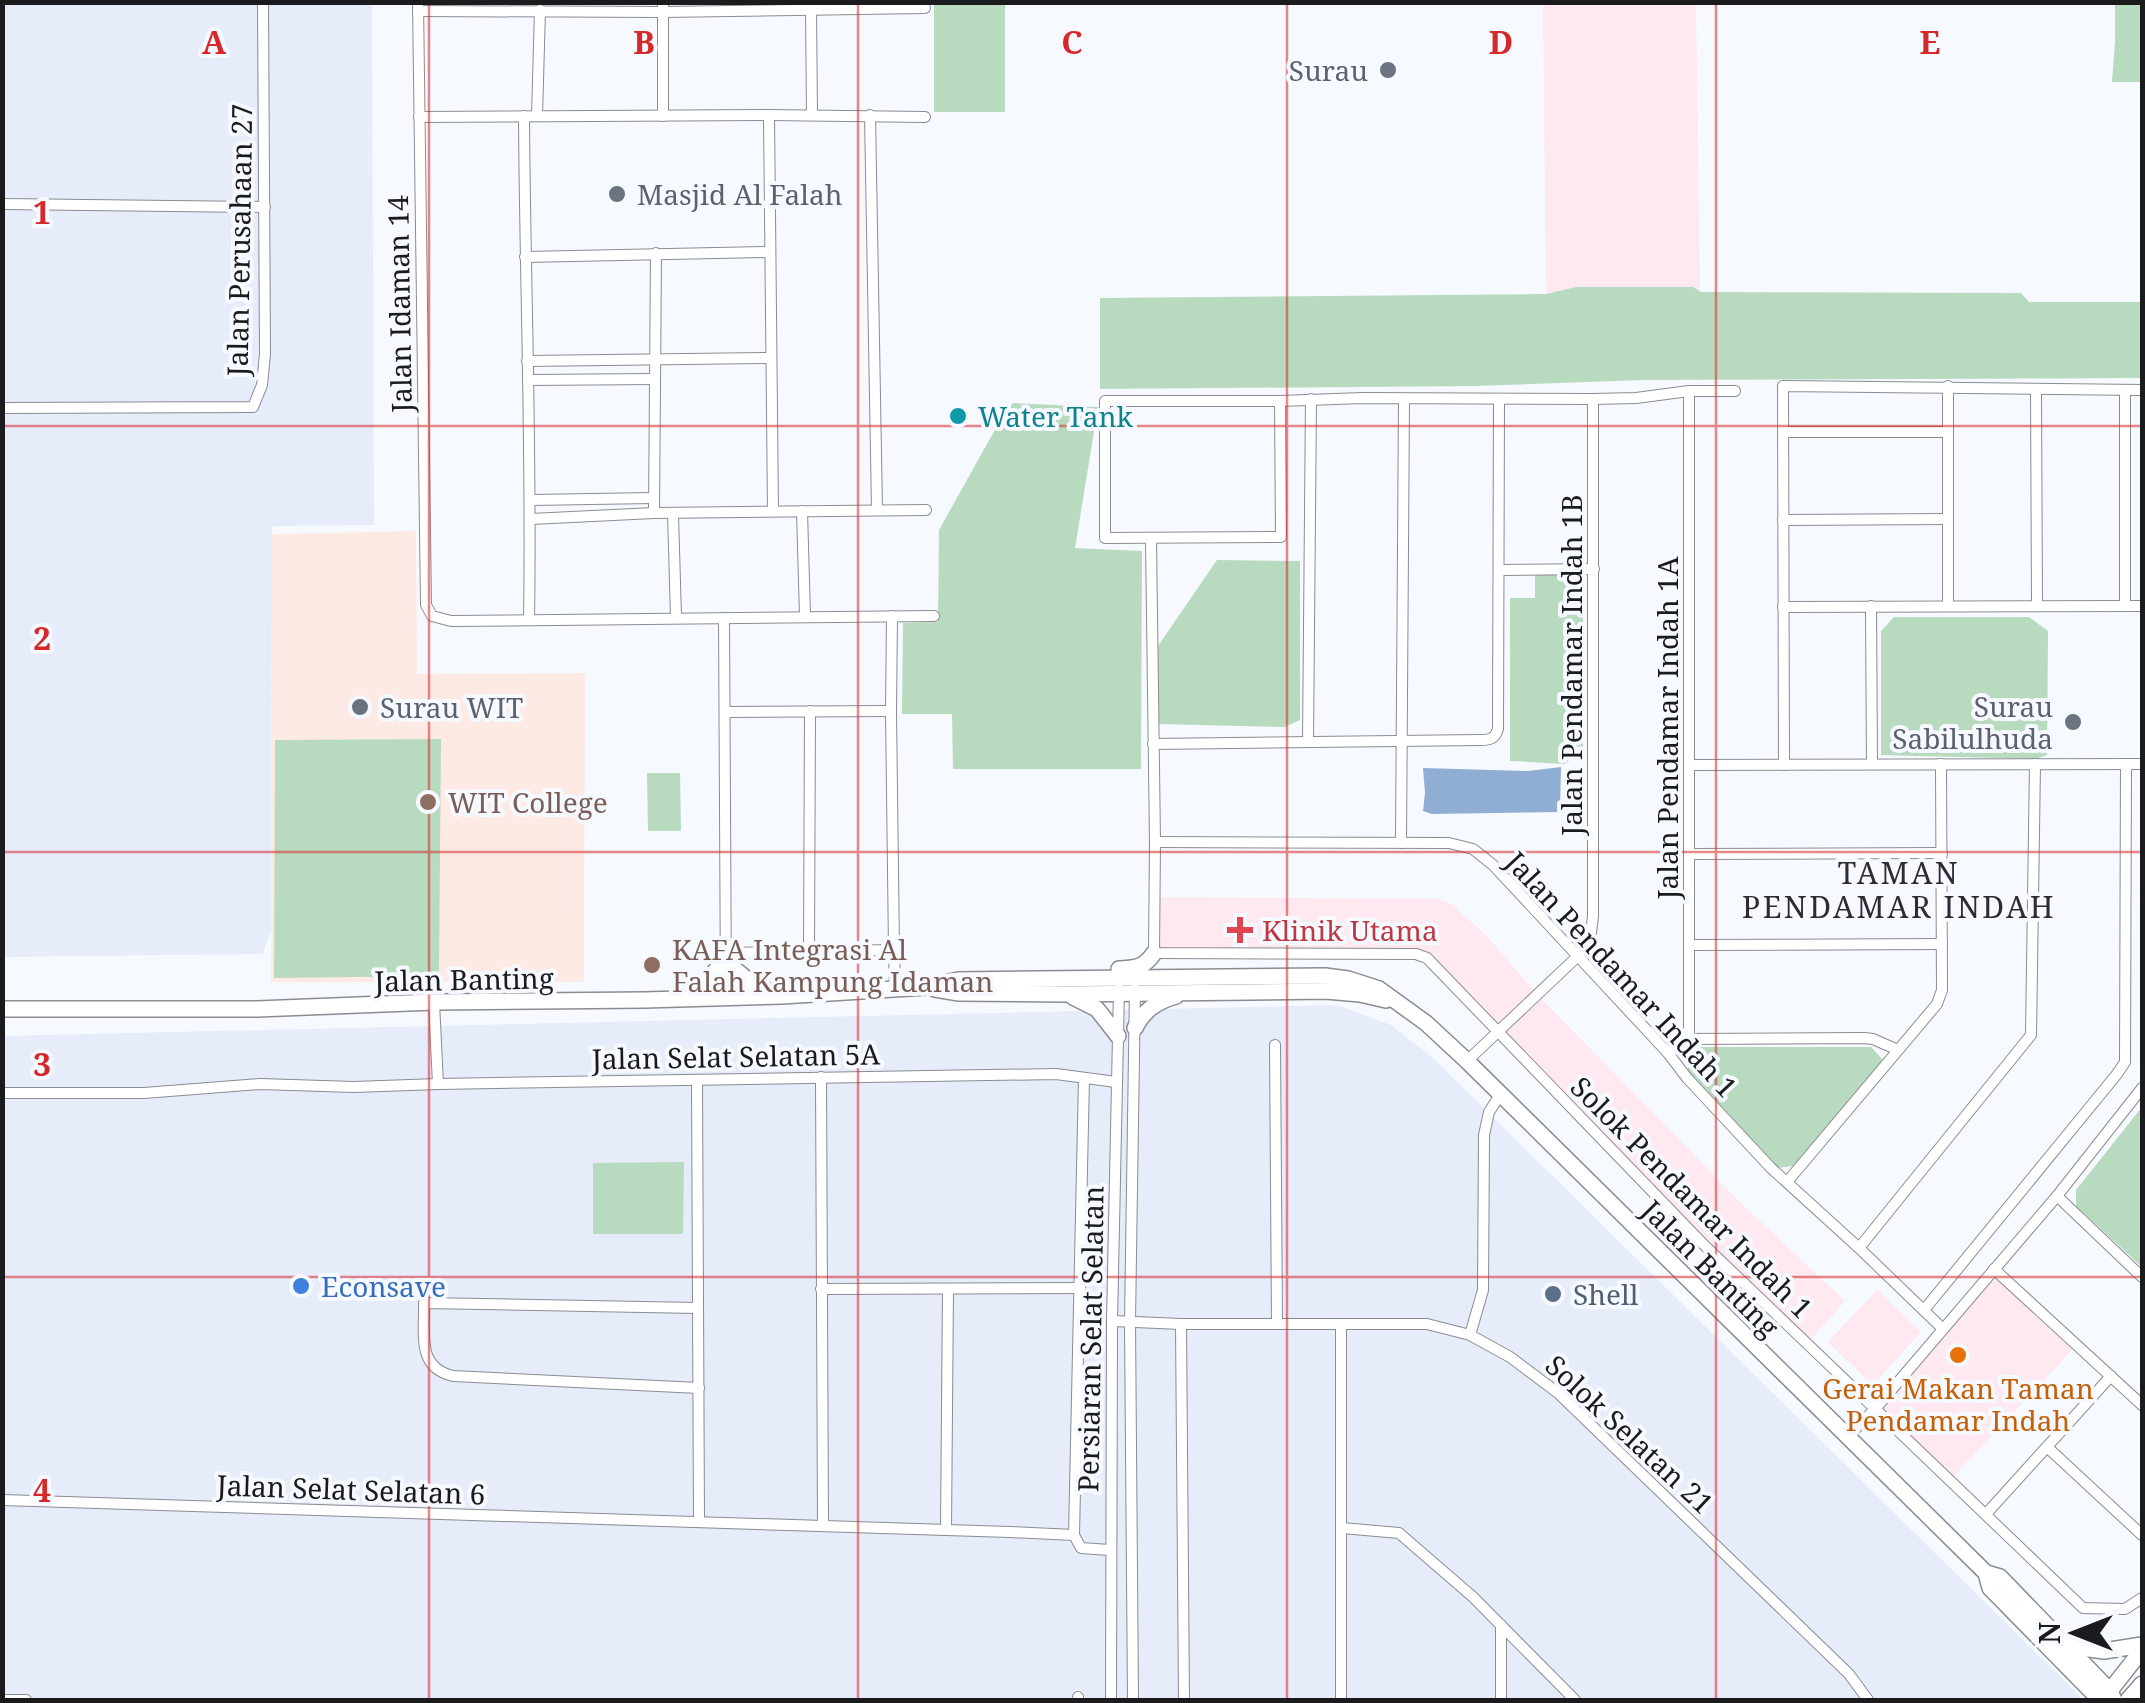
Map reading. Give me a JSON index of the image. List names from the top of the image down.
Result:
{
  "streets": {
    "main road": ["Jalan Banting"],
    "street": [
      "Jalan Perusahaan 27",
      "Jalan Idaman 14",
      "Jalan Pendamar Indah 1B",
      "Jalan Pendamar Indah 1A",
      "Jalan Pendamar Indah 1",
      "Jalan Selat Selatan 5A",
      "Solok Pendamar Indah 1",
      "Persiaran Selat Selatan",
      "Solok Selatan 21",
      "Jalan Selat Selatan 6"
    ]
  },
  "crossings": [
    ["Jalan Pendamar Indah 1B", "Jalan Pendamar Indah 1"],
    ["Jalan Pendamar Indah 1B", "Jalan Banting"],
    ["Jalan Pendamar Indah 1B", "Solok Pendamar Indah 1"],
    ["Jalan Banting", "Persiaran Selat Selatan"],
    ["Jalan Selat Selatan 5A", "Persiaran Selat Selatan"],
    ["Persiaran Selat Selatan", "Solok Selatan 21"],
    ["Persiaran Selat Selatan", "Jalan Selat Selatan 6"]
  ],
  "districts": ["TAMAN PENDAMAR INDAH"],
  "places": {
    "other": [
      "Surau",
      "Masjid Al Falah",
      "Water Tank",
      "Surau WIT",
      "Surau Sabilulhuda",
      "WIT College",
      "KAFA Integrasi Al Falah Kampung Idaman",
      "Econsave",
      "Shell",
      "Gerai Makan Taman Pendamar Indah"
    ],
    "health": ["Klinik Utama"]
  },
  "north": "left",
  "grid": {
    "columns": [
      "A",
      "B",
      "C",
      "D",
      "E"
    ],
    "rows": [
      "1",
      "2",
      "3",
      "4"
    ]
  }
}
